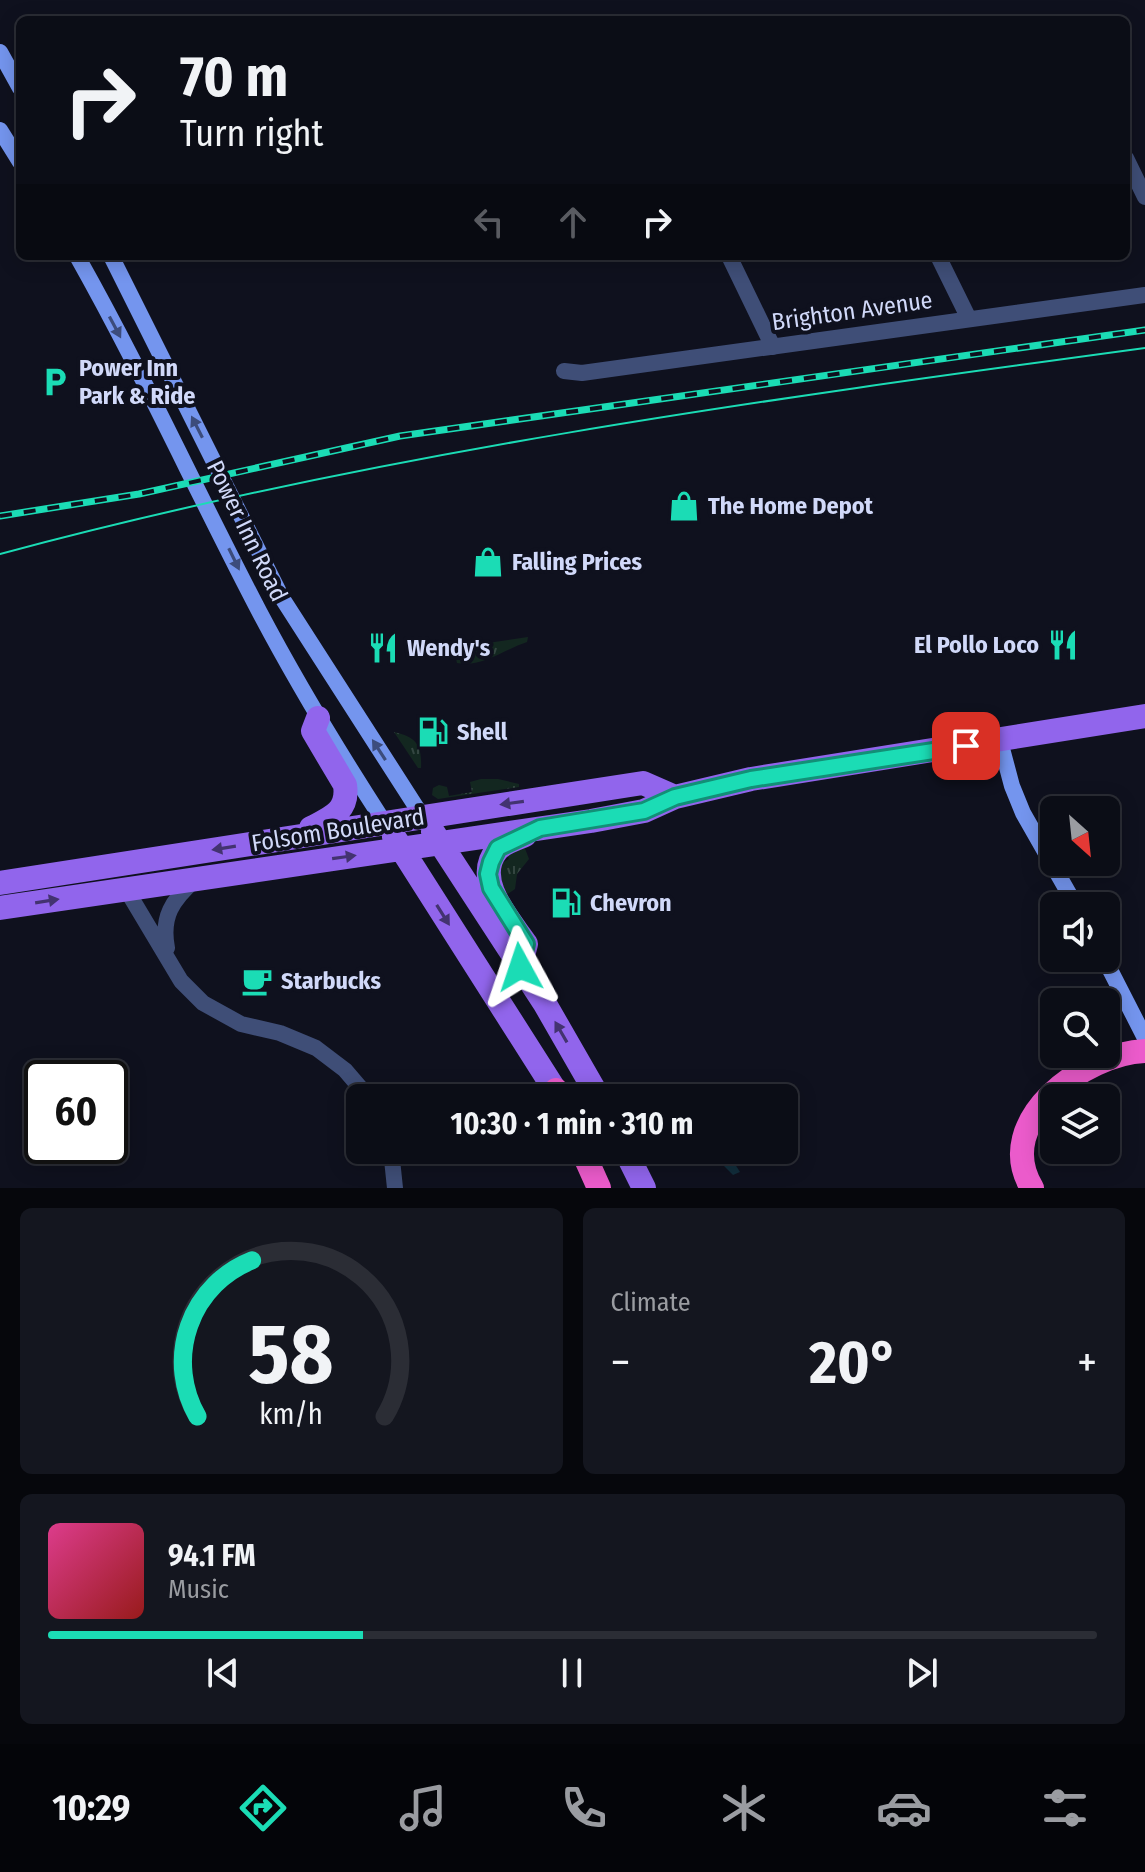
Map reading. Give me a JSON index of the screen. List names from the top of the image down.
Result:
{
  "streets": {
    "main road": ["Power Inn Road", "Folsom Boulevard"],
    "street": ["Brighton Avenue"]
  },
  "crossings": [
    ["Power Inn Road", "Folsom Boulevard"]
  ],
  "places": {
    "parking": ["Power Inn Park & Ride"],
    "shop": ["The Home Depot", "Falling Prices"],
    "restaurant": ["El Pollo Loco", "Wendy's"],
    "fuel station": ["Shell", "Chevron"],
    "cafe": ["Starbucks"]
  },
  "north": "bottom right",
  "page": {
    "turn": ["70 m", "Turn right"],
    "limit": "60",
    "trip": "10:30 · 1 min · 310 m",
    "tile": "Climate",
    "heat": ["−", "20°", "+"],
    "song": ["94.1 FM", "Music"],
    "tabs": "10:29",
    "gauge": ["58", "km/h"]
  }
}
